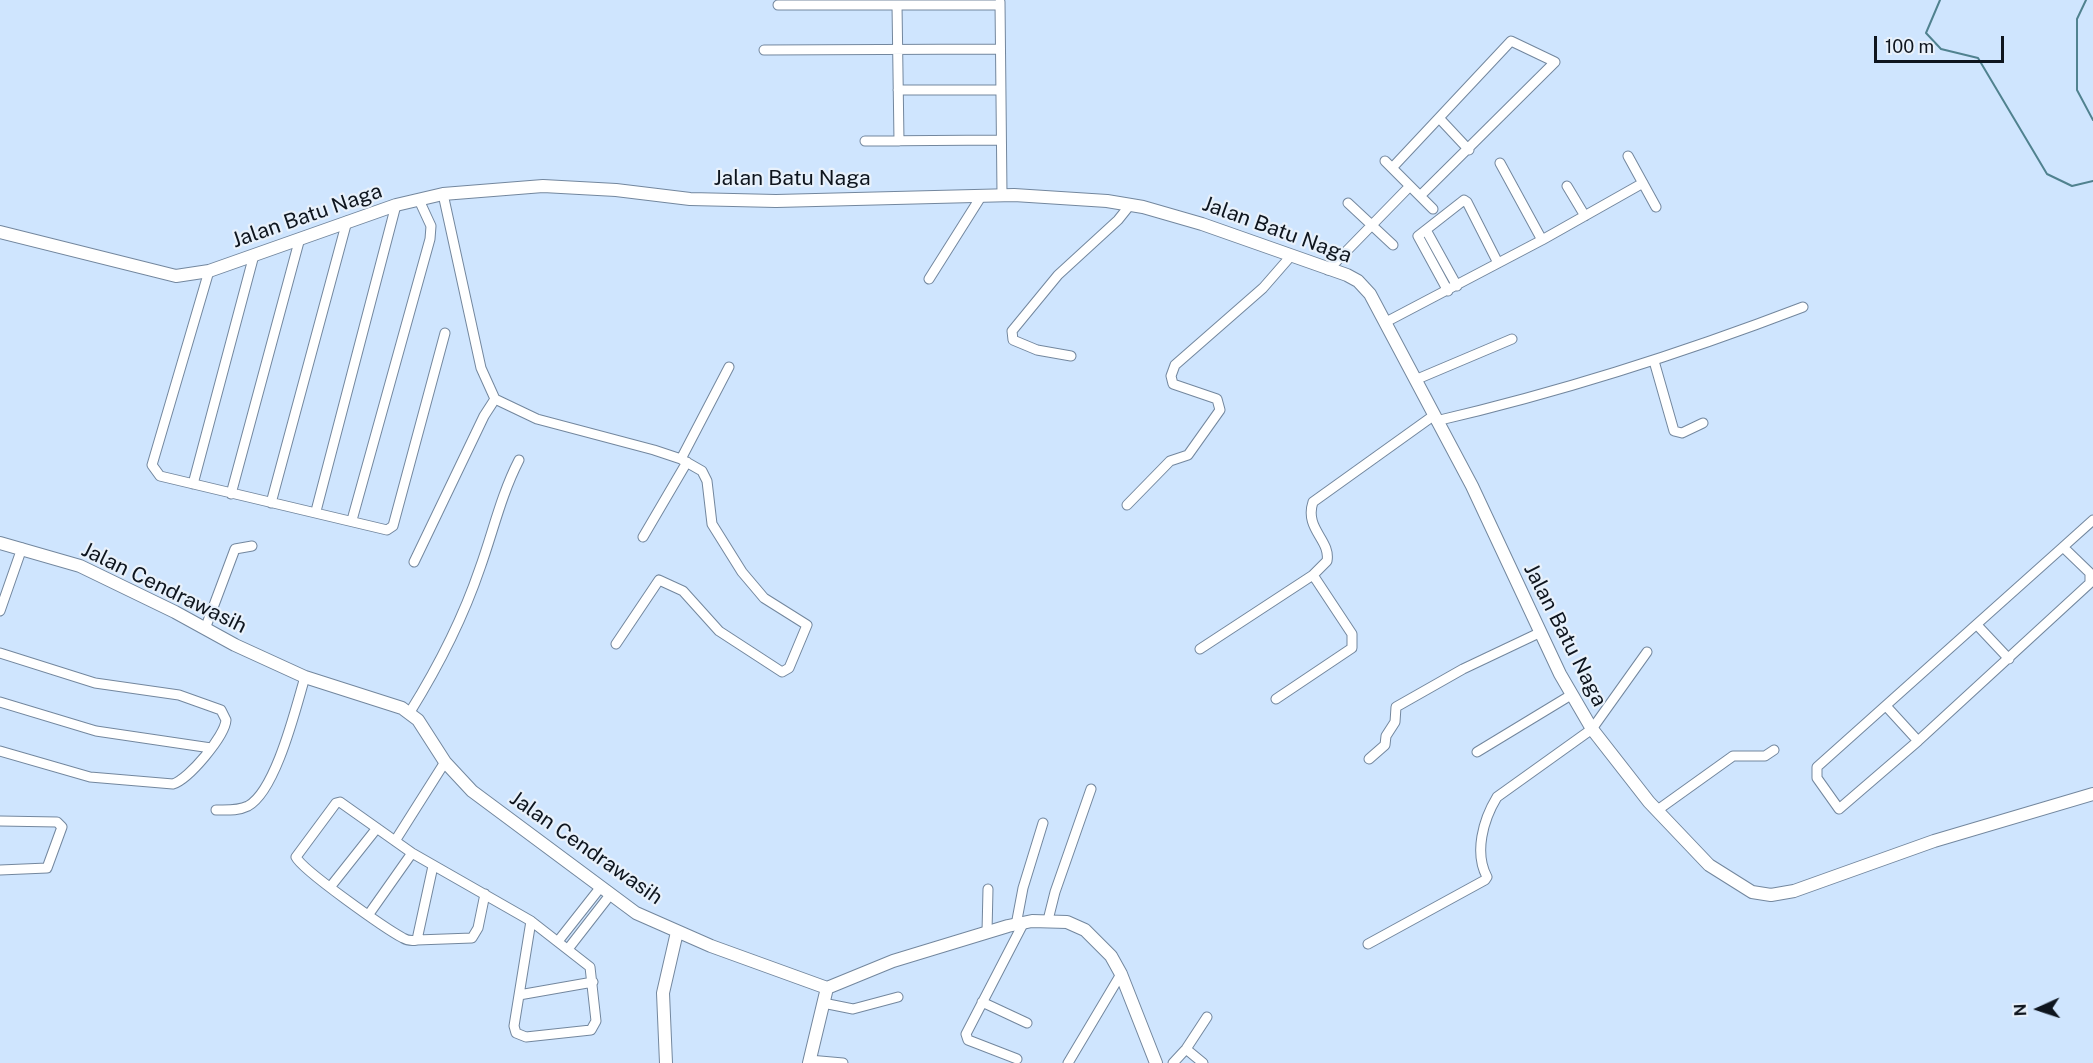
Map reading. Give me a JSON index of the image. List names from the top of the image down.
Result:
{
  "streets": {
    "street": ["Jalan Batu Naga", "Jalan Cendrawasih"]
  },
  "scale_bar": "100 m",
  "north": "left"
}
